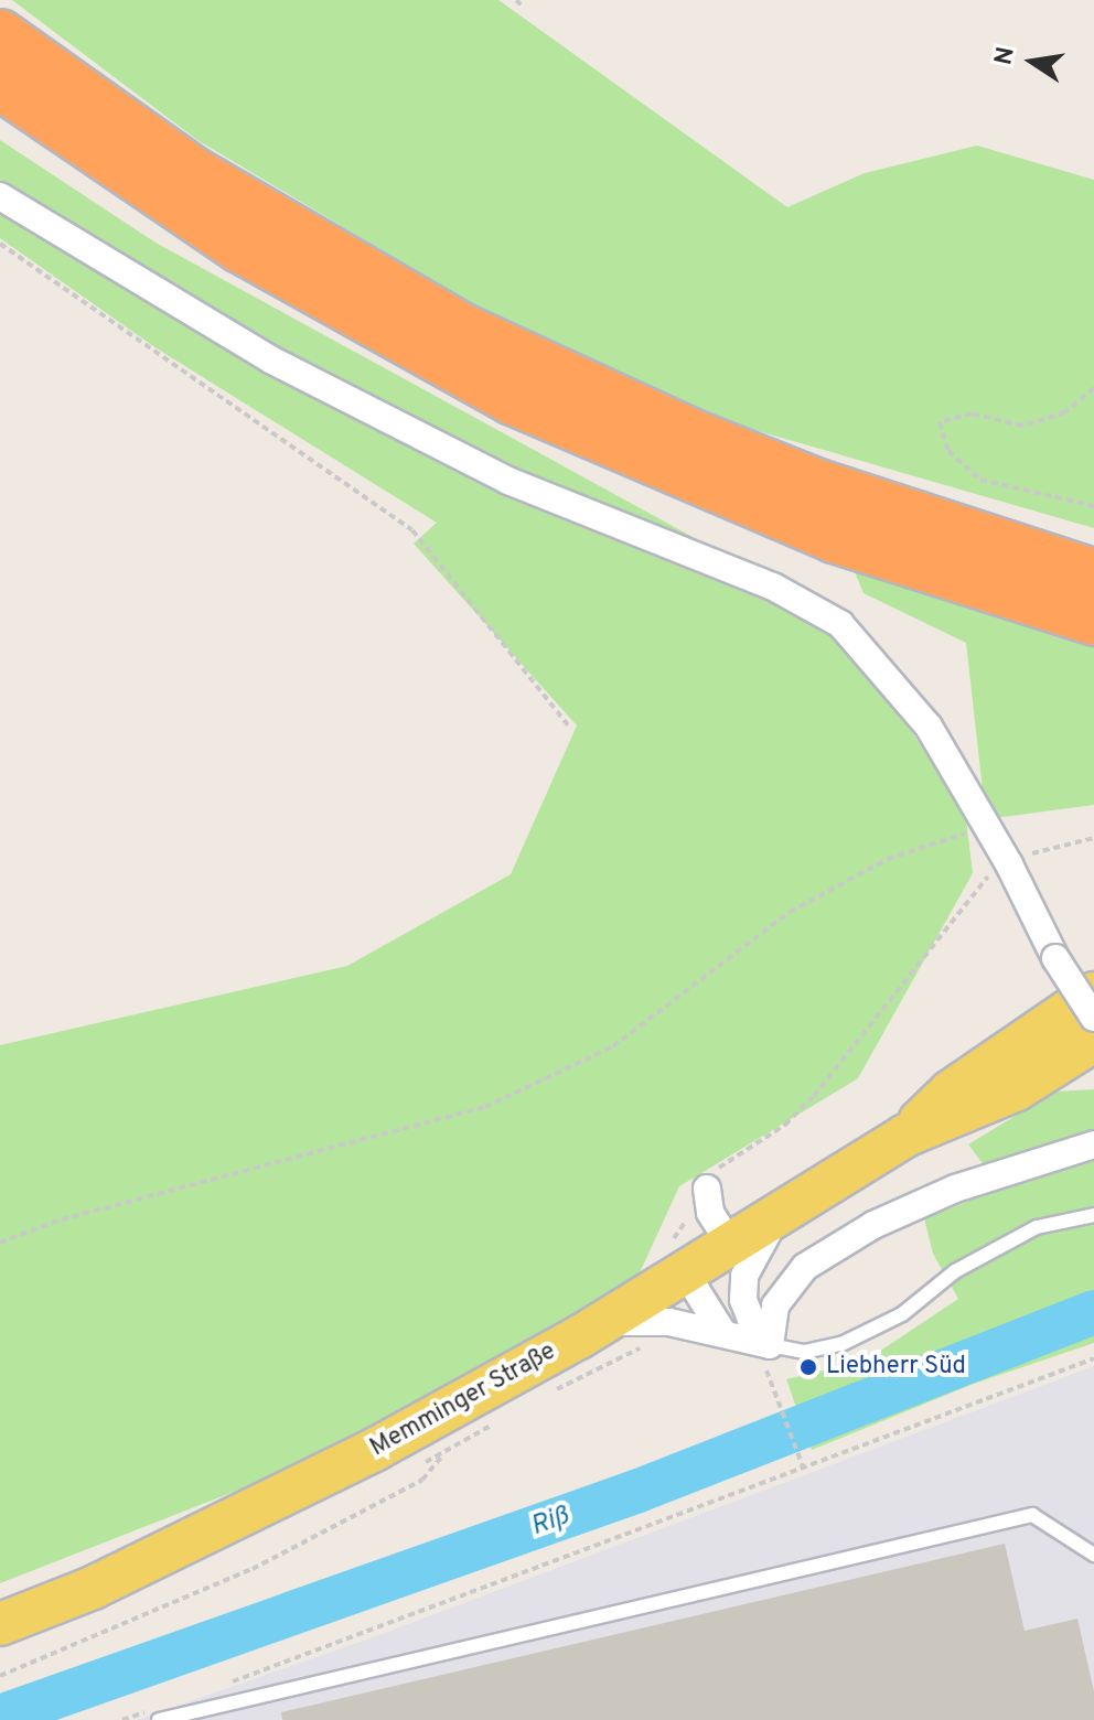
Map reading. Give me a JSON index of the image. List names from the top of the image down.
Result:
{
  "streets": {
    "main road": ["Memminger Straße"]
  },
  "water": ["Riß"],
  "places": ["Liebherr Süd"],
  "north": "left"
}
